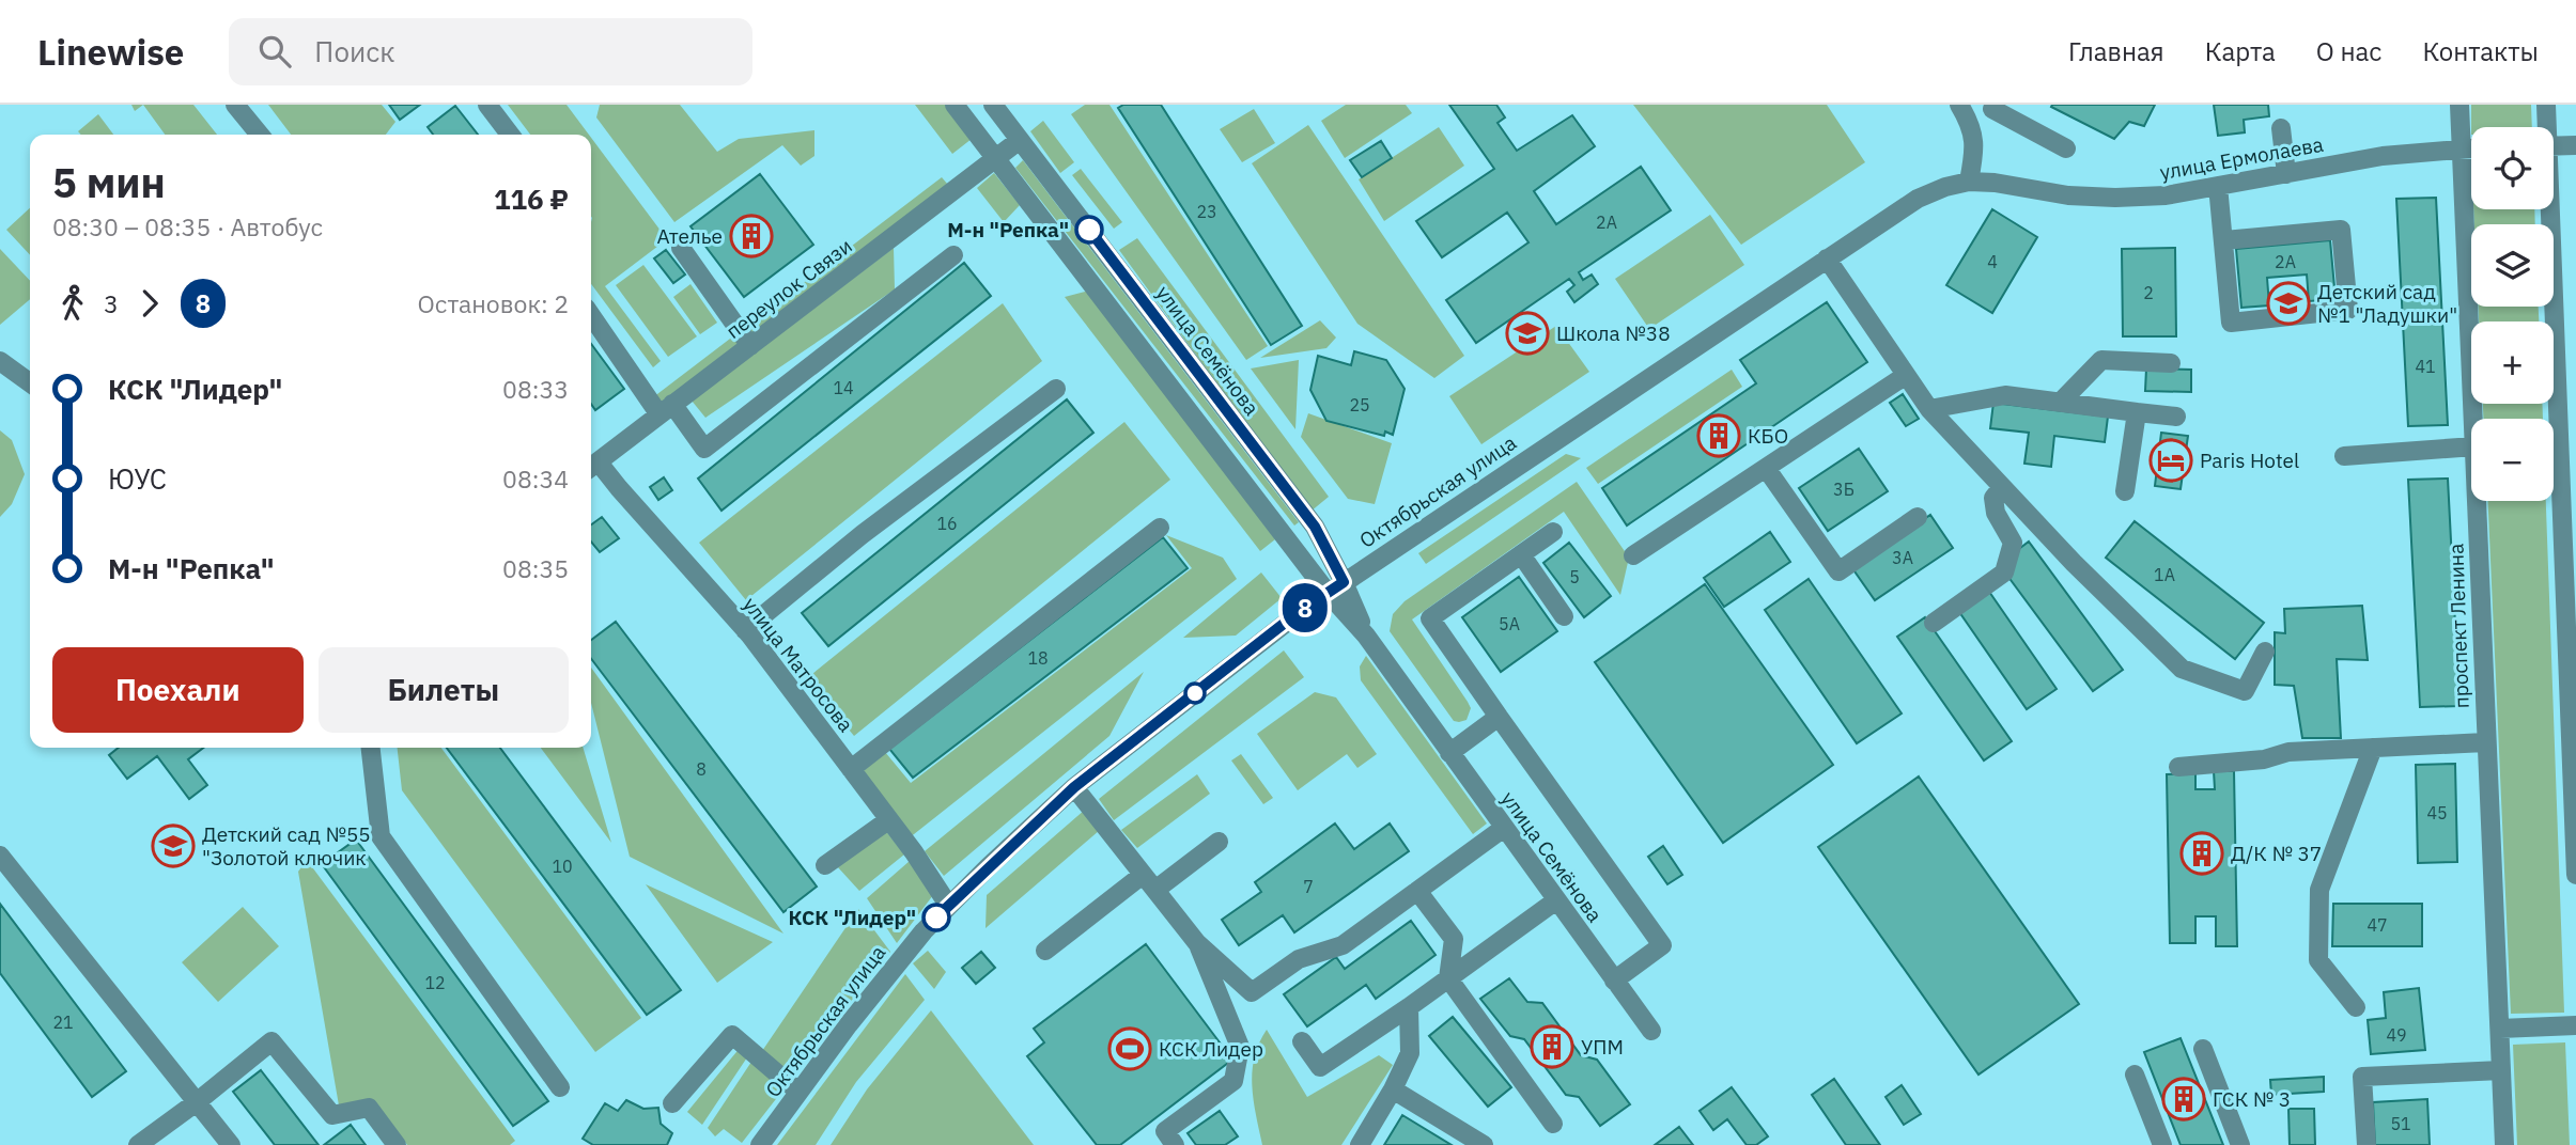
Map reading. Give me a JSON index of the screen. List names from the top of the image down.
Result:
{
  "streets": {
    "street": [
      "улица Ермолаева",
      "переулок Связи",
      "улица Семёнова",
      "Октябрьская улица",
      "проспект Ленина",
      "улица Матросова"
    ]
  },
  "crossings": [
    ["улица Ермолаева", "Октябрьская улица"],
    ["улица Ермолаева", "проспект Ленина"],
    ["переулок Связи", "улица Семёнова"],
    ["переулок Связи", "улица Матросова"],
    ["улица Семёнова", "Октябрьская улица"],
    ["Октябрьская улица", "улица Матросова"]
  ],
  "places": {
    "other": ["М-н \"Репка\"", "КСК \"Лидер\""],
    "building": [
      "Ателье",
      "КБО",
      "Д/К № 37",
      "УПМ",
      "ГСК № 3"
    ],
    "school or university": ["Детский сад №1 \"Ладушки\"", "Школа №38", "Детский сад №55 \"Золотой ключик"],
    "hotel": ["Paris Hotel"],
    "sports": ["КСК Лидер"]
  },
  "lines": ["bus line 8"],
  "house_numbers": [
    "23",
    "2А",
    "4",
    "2А",
    "2",
    "41",
    "14",
    "25",
    "3Б",
    "16",
    "3А",
    "1А",
    "5",
    "5А",
    "18",
    "8",
    "45",
    "10",
    "7",
    "47",
    "12",
    "21",
    "49",
    "51"
  ],
  "page": {
    "header": "Linewise",
    "search": "Поиск",
    "nav": [
      "Главная",
      "Карта",
      "О нас",
      "Контакты"
    ],
    "on_map": "8",
    "map_buttons": ["+", "−"],
    "heading": ["5 мин", "08:30 – 08:35 · Автобус", "116 ₽"],
    "legs": ["3", "8", "Остановок: 2"],
    "list": [
      {
        "name": "КСК \"Лидер\"",
        "value": "08:33"
      },
      {
        "name": "ЮУС",
        "value": "08:34"
      },
      {
        "name": "М-н \"Репка\"",
        "value": "08:35"
      }
    ],
    "buttons": ["Поехали", "Билеты"]
  }
}
